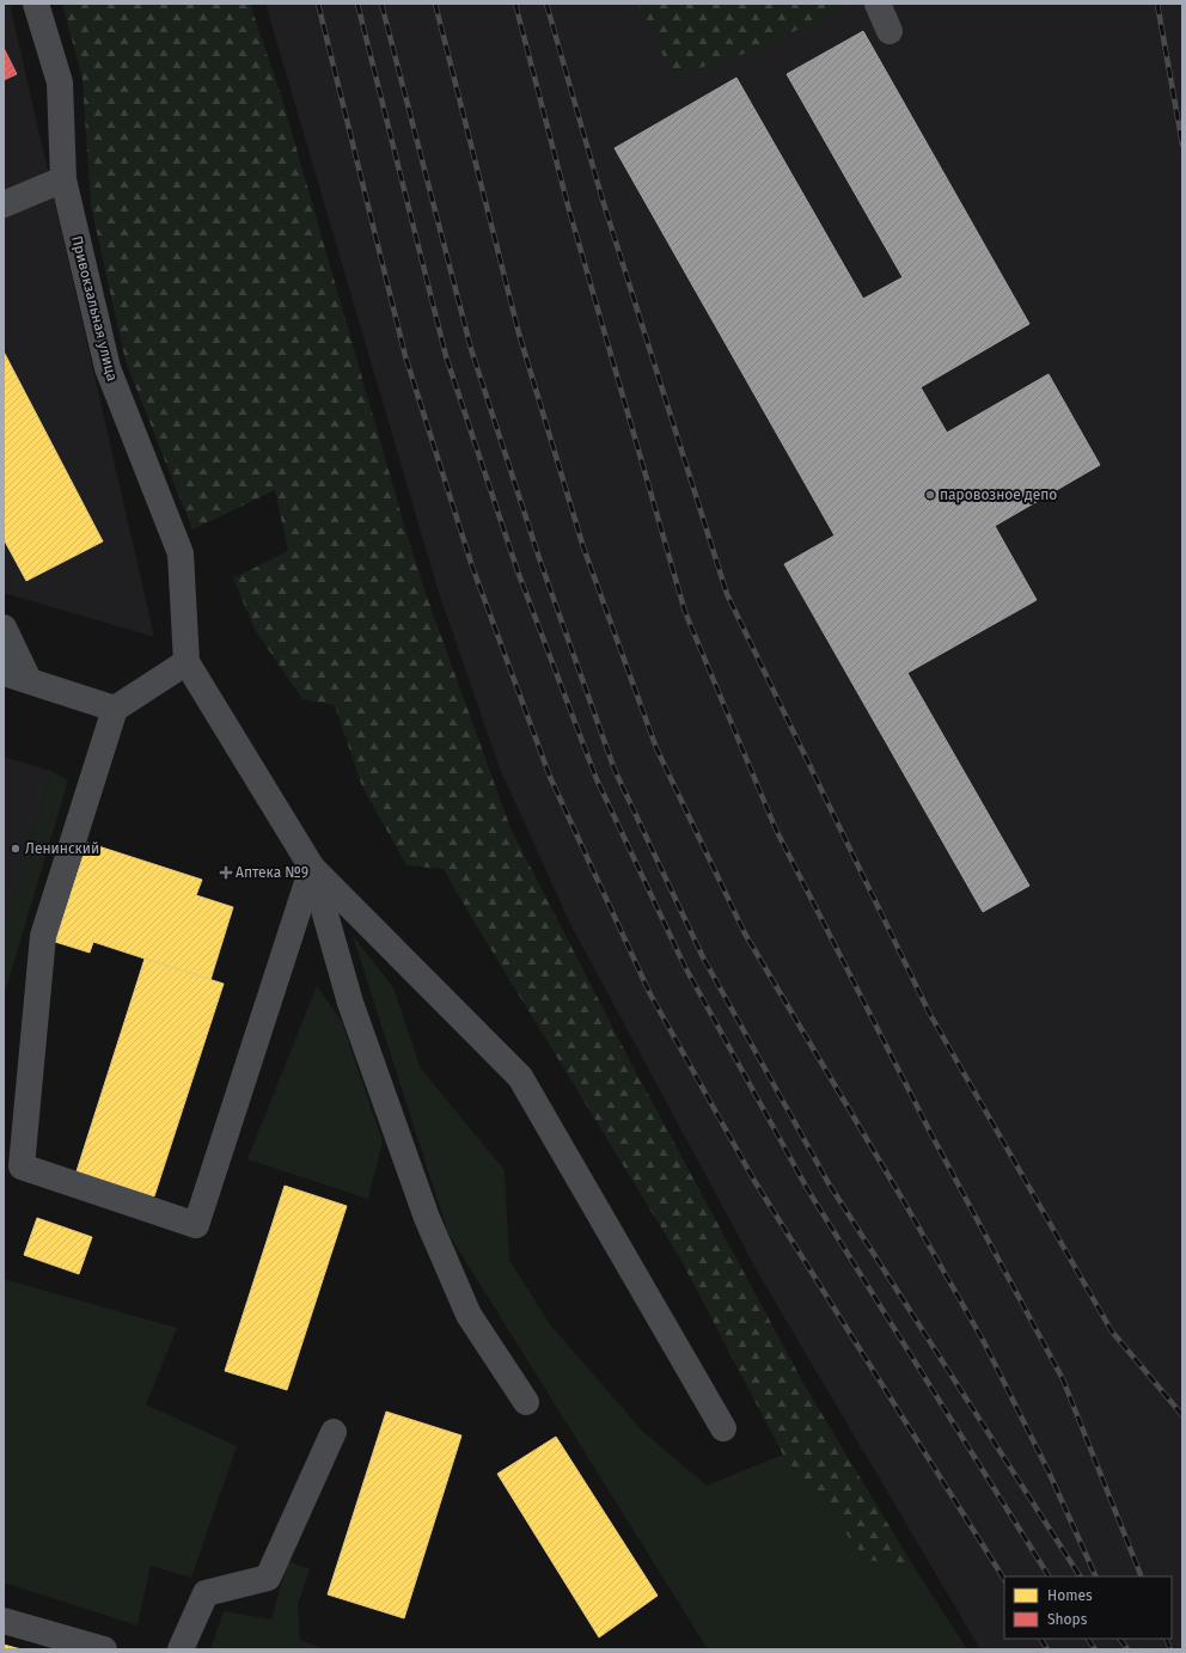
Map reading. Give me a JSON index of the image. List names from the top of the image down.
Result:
{
  "streets": {
    "street": ["Привокзальная улица"]
  },
  "places": {
    "other": ["паровозное депо", "Ленинский"],
    "health": ["Аптека №9"]
  },
  "legend": ["Homes", "Shops"]
}
